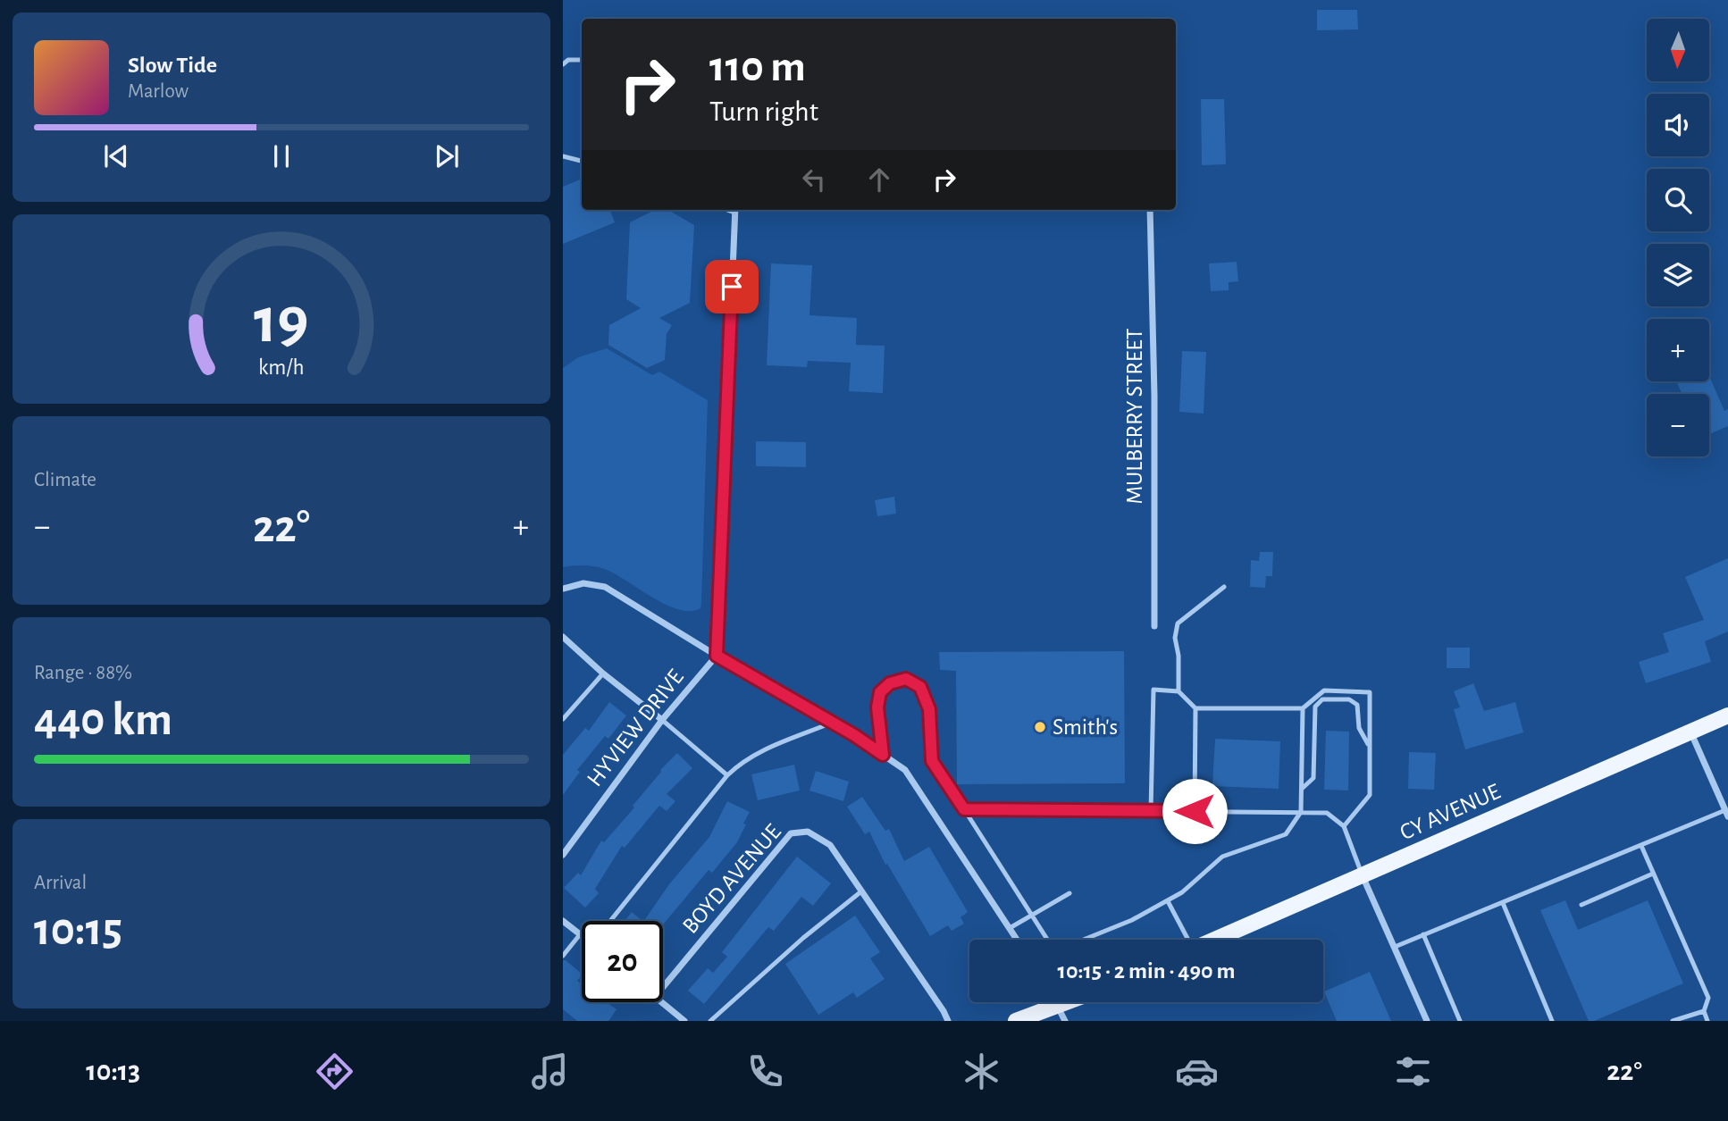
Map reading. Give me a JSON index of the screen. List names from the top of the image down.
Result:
{
  "streets": {
    "main road": ["CY AVENUE"],
    "street": ["MULBERRY STREET", "HYVIEW DRIVE", "BOYD AVENUE"]
  },
  "places": ["Smith's"],
  "north": "bottom",
  "page": {
    "map_buttons": ["+", "−"],
    "turn": ["110 m", "Turn right"],
    "song": ["Slow Tide", "Marlow"],
    "tile": [
      "Climate",
      ["Range · 88%", "440 km"],
      ["Arrival", "10:15"]
    ],
    "heat": ["−", "22°", "+"],
    "limit": "20",
    "trip": "10:15 · 2 min · 490 m",
    "tabs": ["10:13", "22°"],
    "gauge": ["19", "km/h"]
  }
}
